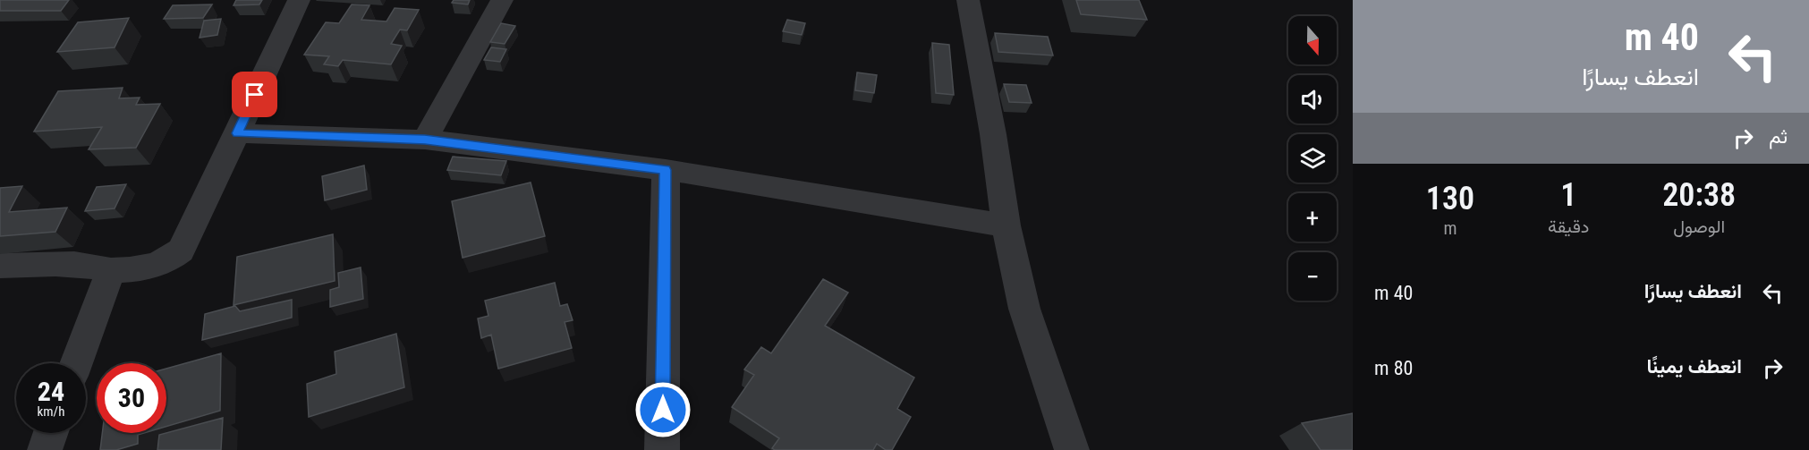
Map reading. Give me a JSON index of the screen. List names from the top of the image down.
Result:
{
  "north": "bottom",
  "page": {
    "turn": ["40 m", "انعطف يسارًا"],
    "map_buttons": ["+", "−"],
    "then": "ثم",
    "eta": [
      "20:38",
      "الوصول",
      "1",
      "دقيقة",
      "130",
      "m"
    ],
    "list": [
      {
        "name": "انعطف يسارًا",
        "value": "40 m"
      },
      {
        "name": "انعطف يمينًا",
        "value": "80 m"
      }
    ],
    "speed": "24 km/h",
    "limit": "30"
  }
}
